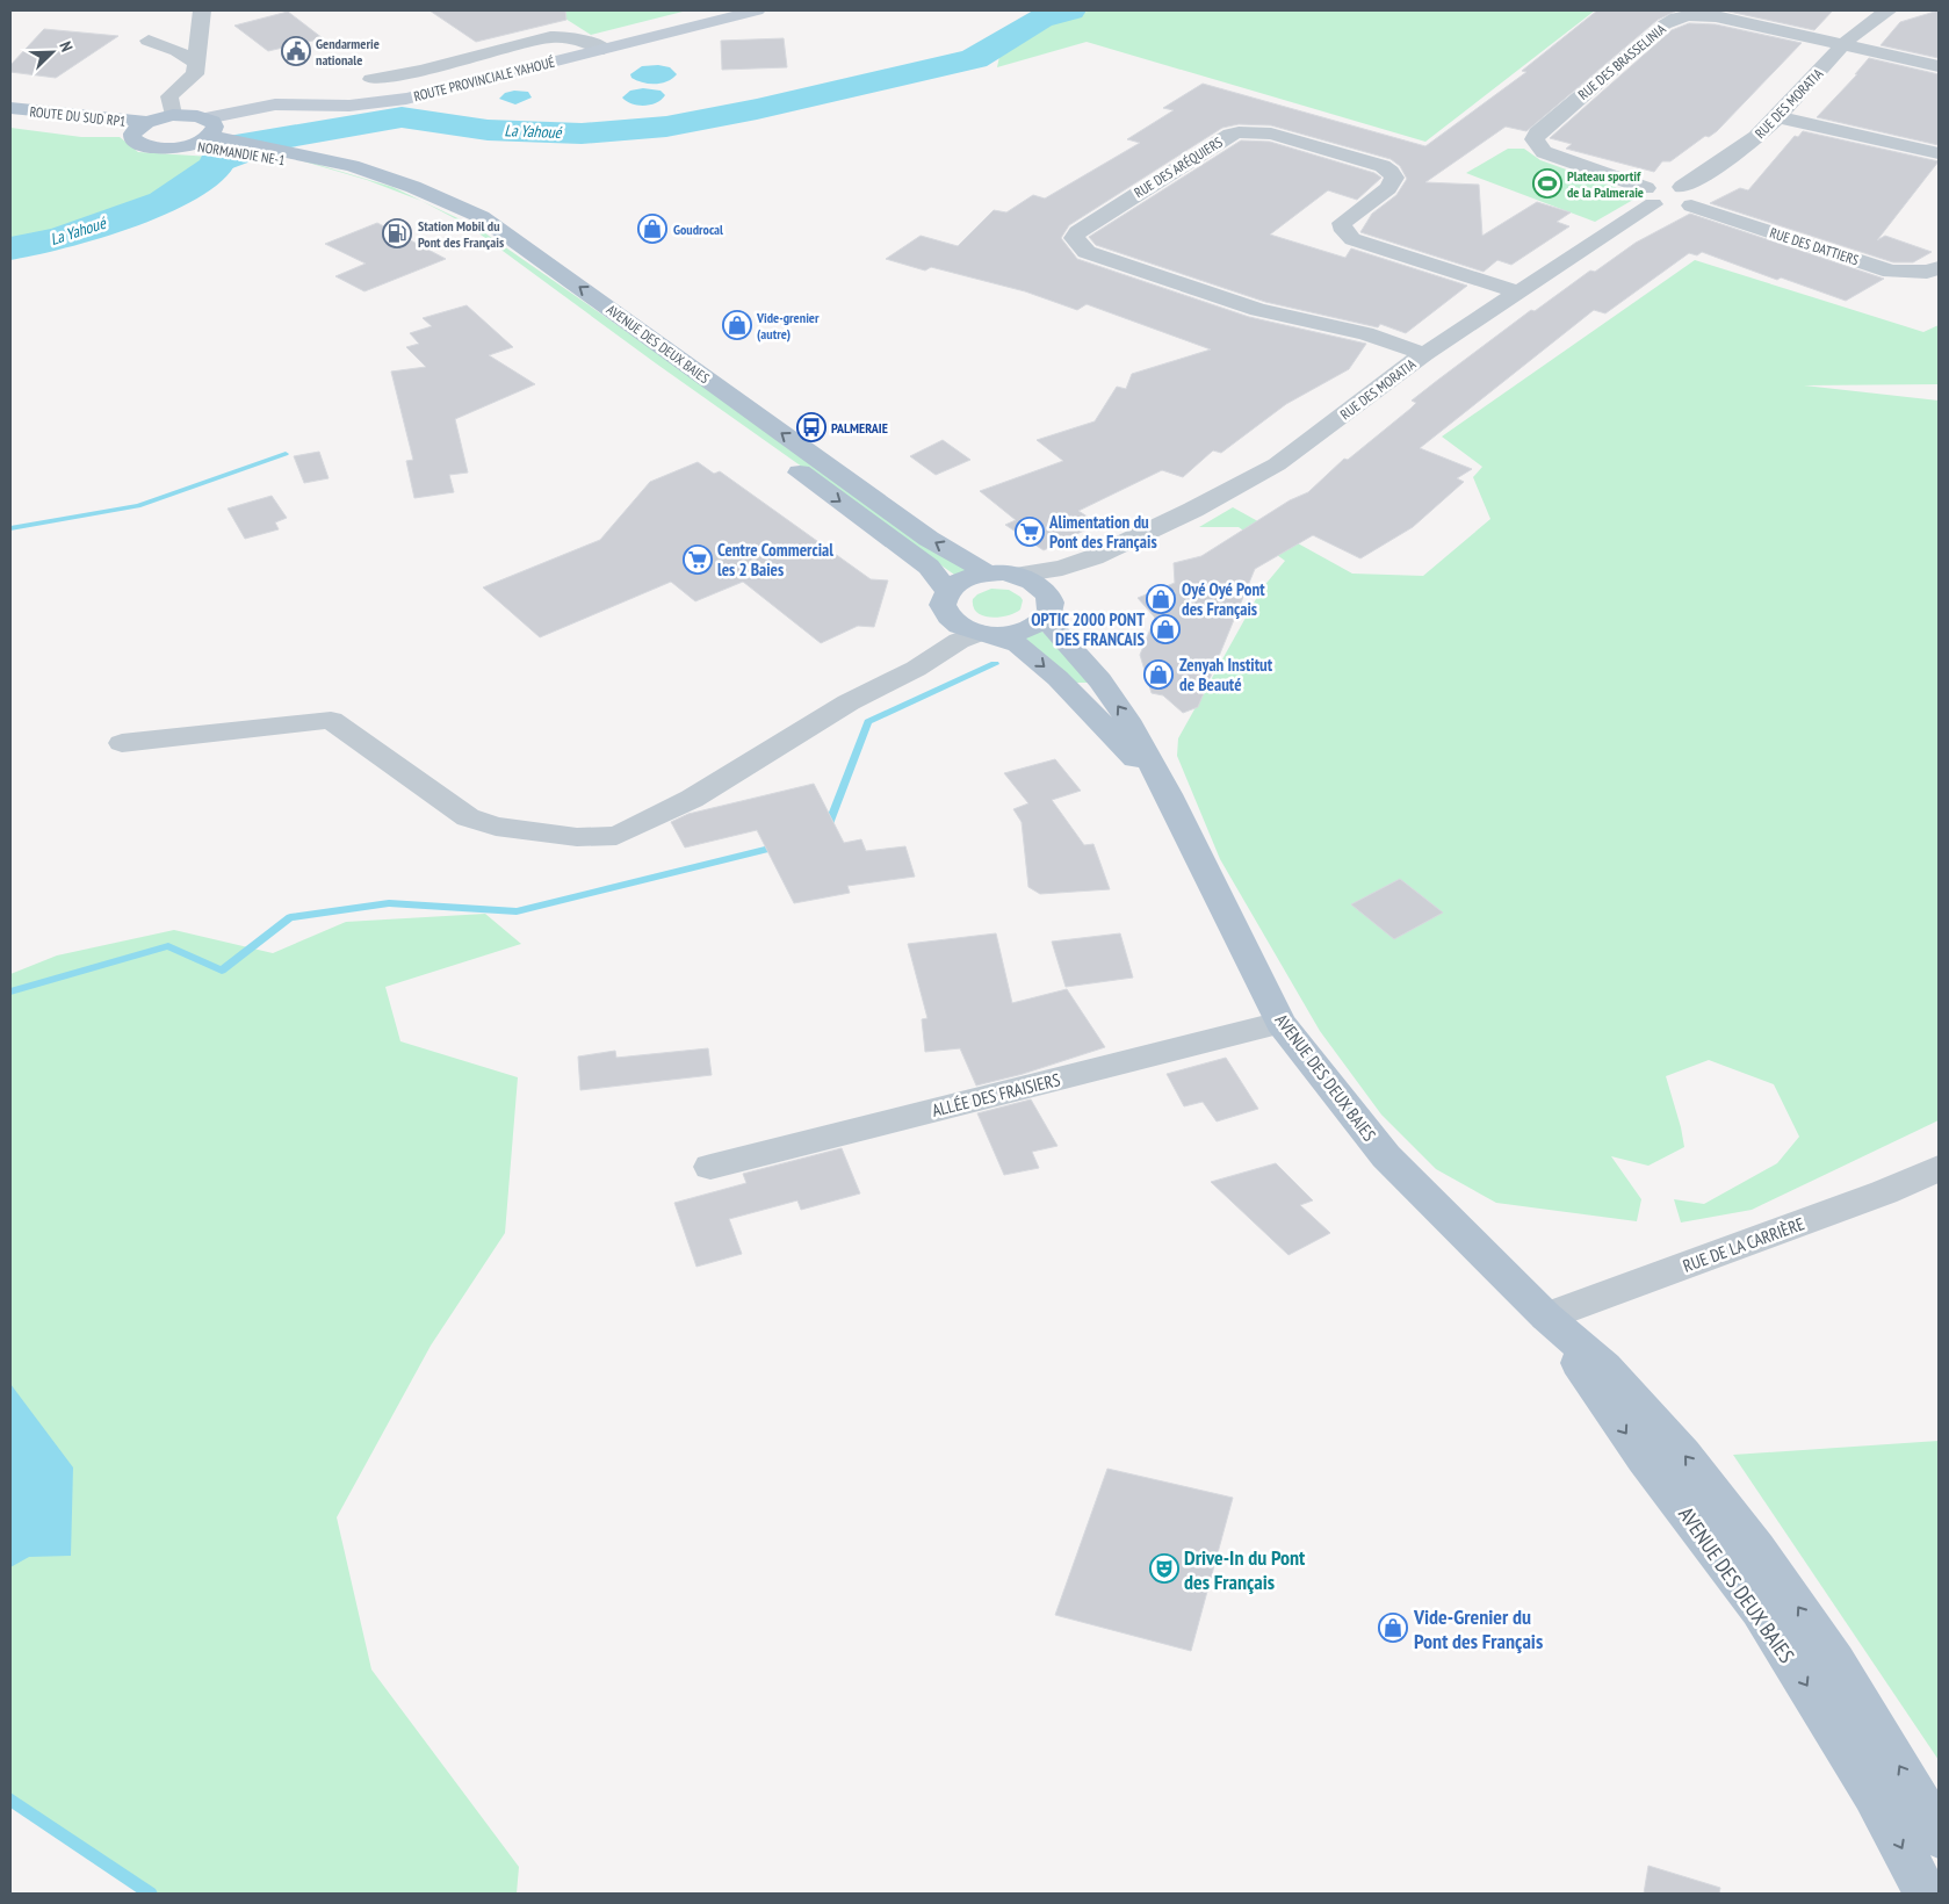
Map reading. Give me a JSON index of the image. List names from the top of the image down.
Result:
{
  "streets": {
    "main road": [
      "ROUTE PROVINCIALE YAHOUÉ",
      "ROUTE DU SUD RP1",
      "NORMANDIE NE-1",
      "AVENUE DES DEUX BAIES"
    ],
    "street": [
      "RUE DES BRASSELINIA",
      "RUE DES MORATIA",
      "RUE DES ARÉQUIERS",
      "RUE DES DATTIERS",
      "ALLÉE DES FRAISIERS",
      "RUE DE LA CARRIÈRE"
    ]
  },
  "crossings": [
    ["RUE DES BRASSELINIA", "RUE DES MORATIA"],
    ["ROUTE PROVINCIALE YAHOUÉ", "NORMANDIE NE-1"],
    ["RUE DES MORATIA", "RUE DES ARÉQUIERS"],
    ["RUE DES MORATIA", "RUE DES DATTIERS"],
    ["RUE DES MORATIA", "AVENUE DES DEUX BAIES"],
    ["ROUTE DU SUD RP1", "NORMANDIE NE-1"],
    ["NORMANDIE NE-1", "AVENUE DES DEUX BAIES"],
    ["AVENUE DES DEUX BAIES", "ALLÉE DES FRAISIERS"],
    ["AVENUE DES DEUX BAIES", "RUE DE LA CARRIÈRE"]
  ],
  "water": ["La Yahoué"],
  "places": {
    "public building": ["Gendarmerie nationale"],
    "sports": ["Plateau sportif de la Palmeraie"],
    "shop": [
      "Goudrocal",
      "Vide-grenier (autre)",
      "Oyé Oyé Pont des Français",
      "OPTIC 2000 PONT DES FRANCAIS",
      "Zenyah Institut de Beauté",
      "Vide-Grenier du Pont des Français"
    ],
    "fuel station": ["Station Mobil du Pont des Français"],
    "bus stop": ["PALMERAIE"],
    "supermarket": ["Alimentation du Pont des Français", "Centre Commercial les 2 Baies"],
    "theatre": ["Drive-In du Pont des Français"]
  },
  "north": "top right"
}
